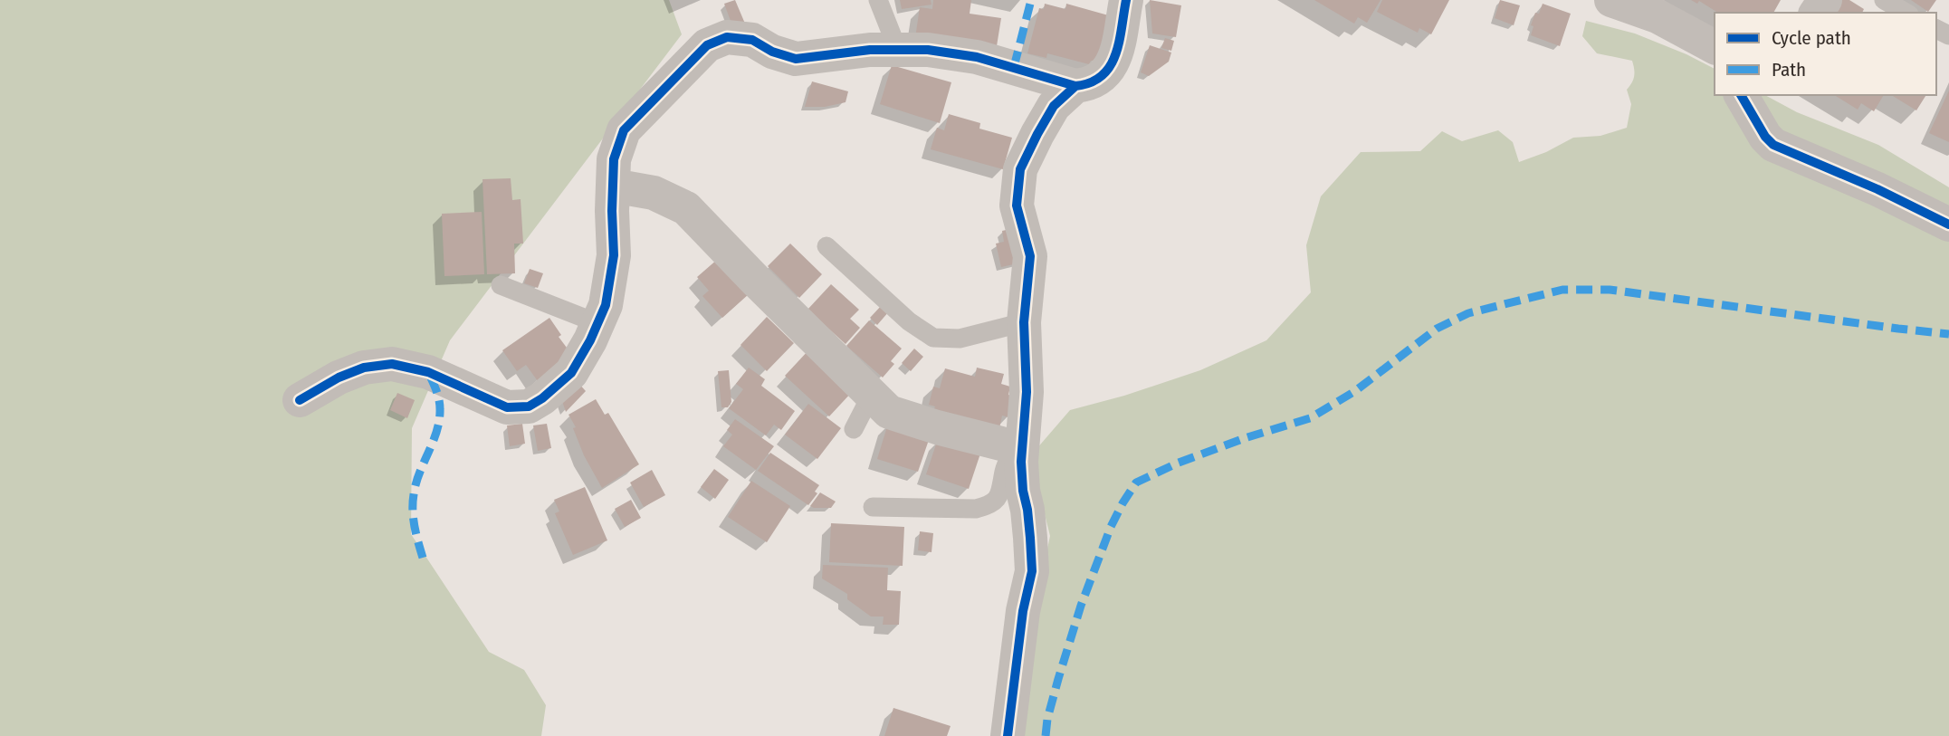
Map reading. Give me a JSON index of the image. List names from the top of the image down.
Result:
{
  "legend": ["Cycle path", "Path"]
}
